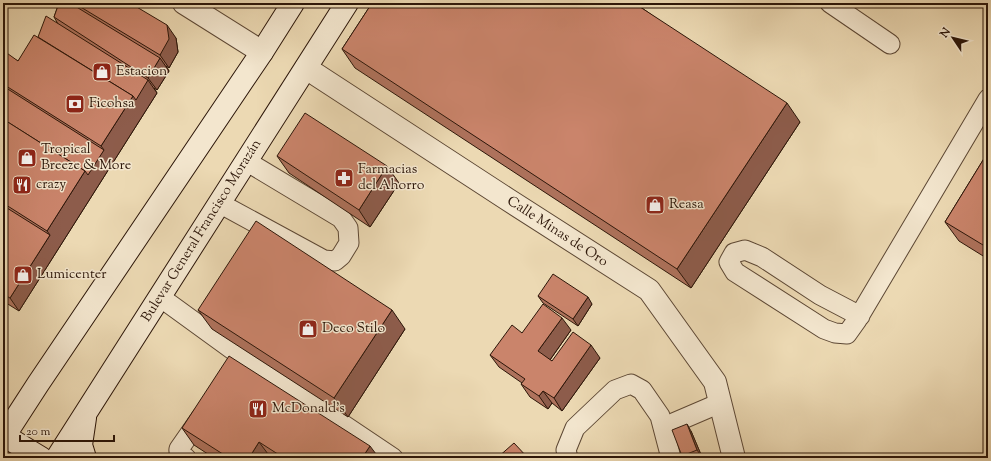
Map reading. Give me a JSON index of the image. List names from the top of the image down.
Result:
{
  "streets": {
    "main road": ["Bulevar General Francisco Morazán", "Calle Minas de Oro"]
  },
  "crossings": [
    ["Bulevar General Francisco Morazán", "Calle Minas de Oro"]
  ],
  "places": {
    "shop": [
      "Estacion",
      "Tropical Breeze & More",
      "Reasa",
      "Lumicenter",
      "Deco Stilo"
    ],
    "bank": ["Ficohsa"],
    "pharmacy": ["Farmacias del Ahorro"],
    "restaurant": ["crazy", "McDonald's"]
  },
  "scale_bar": "20 m",
  "north": "top left"
}
